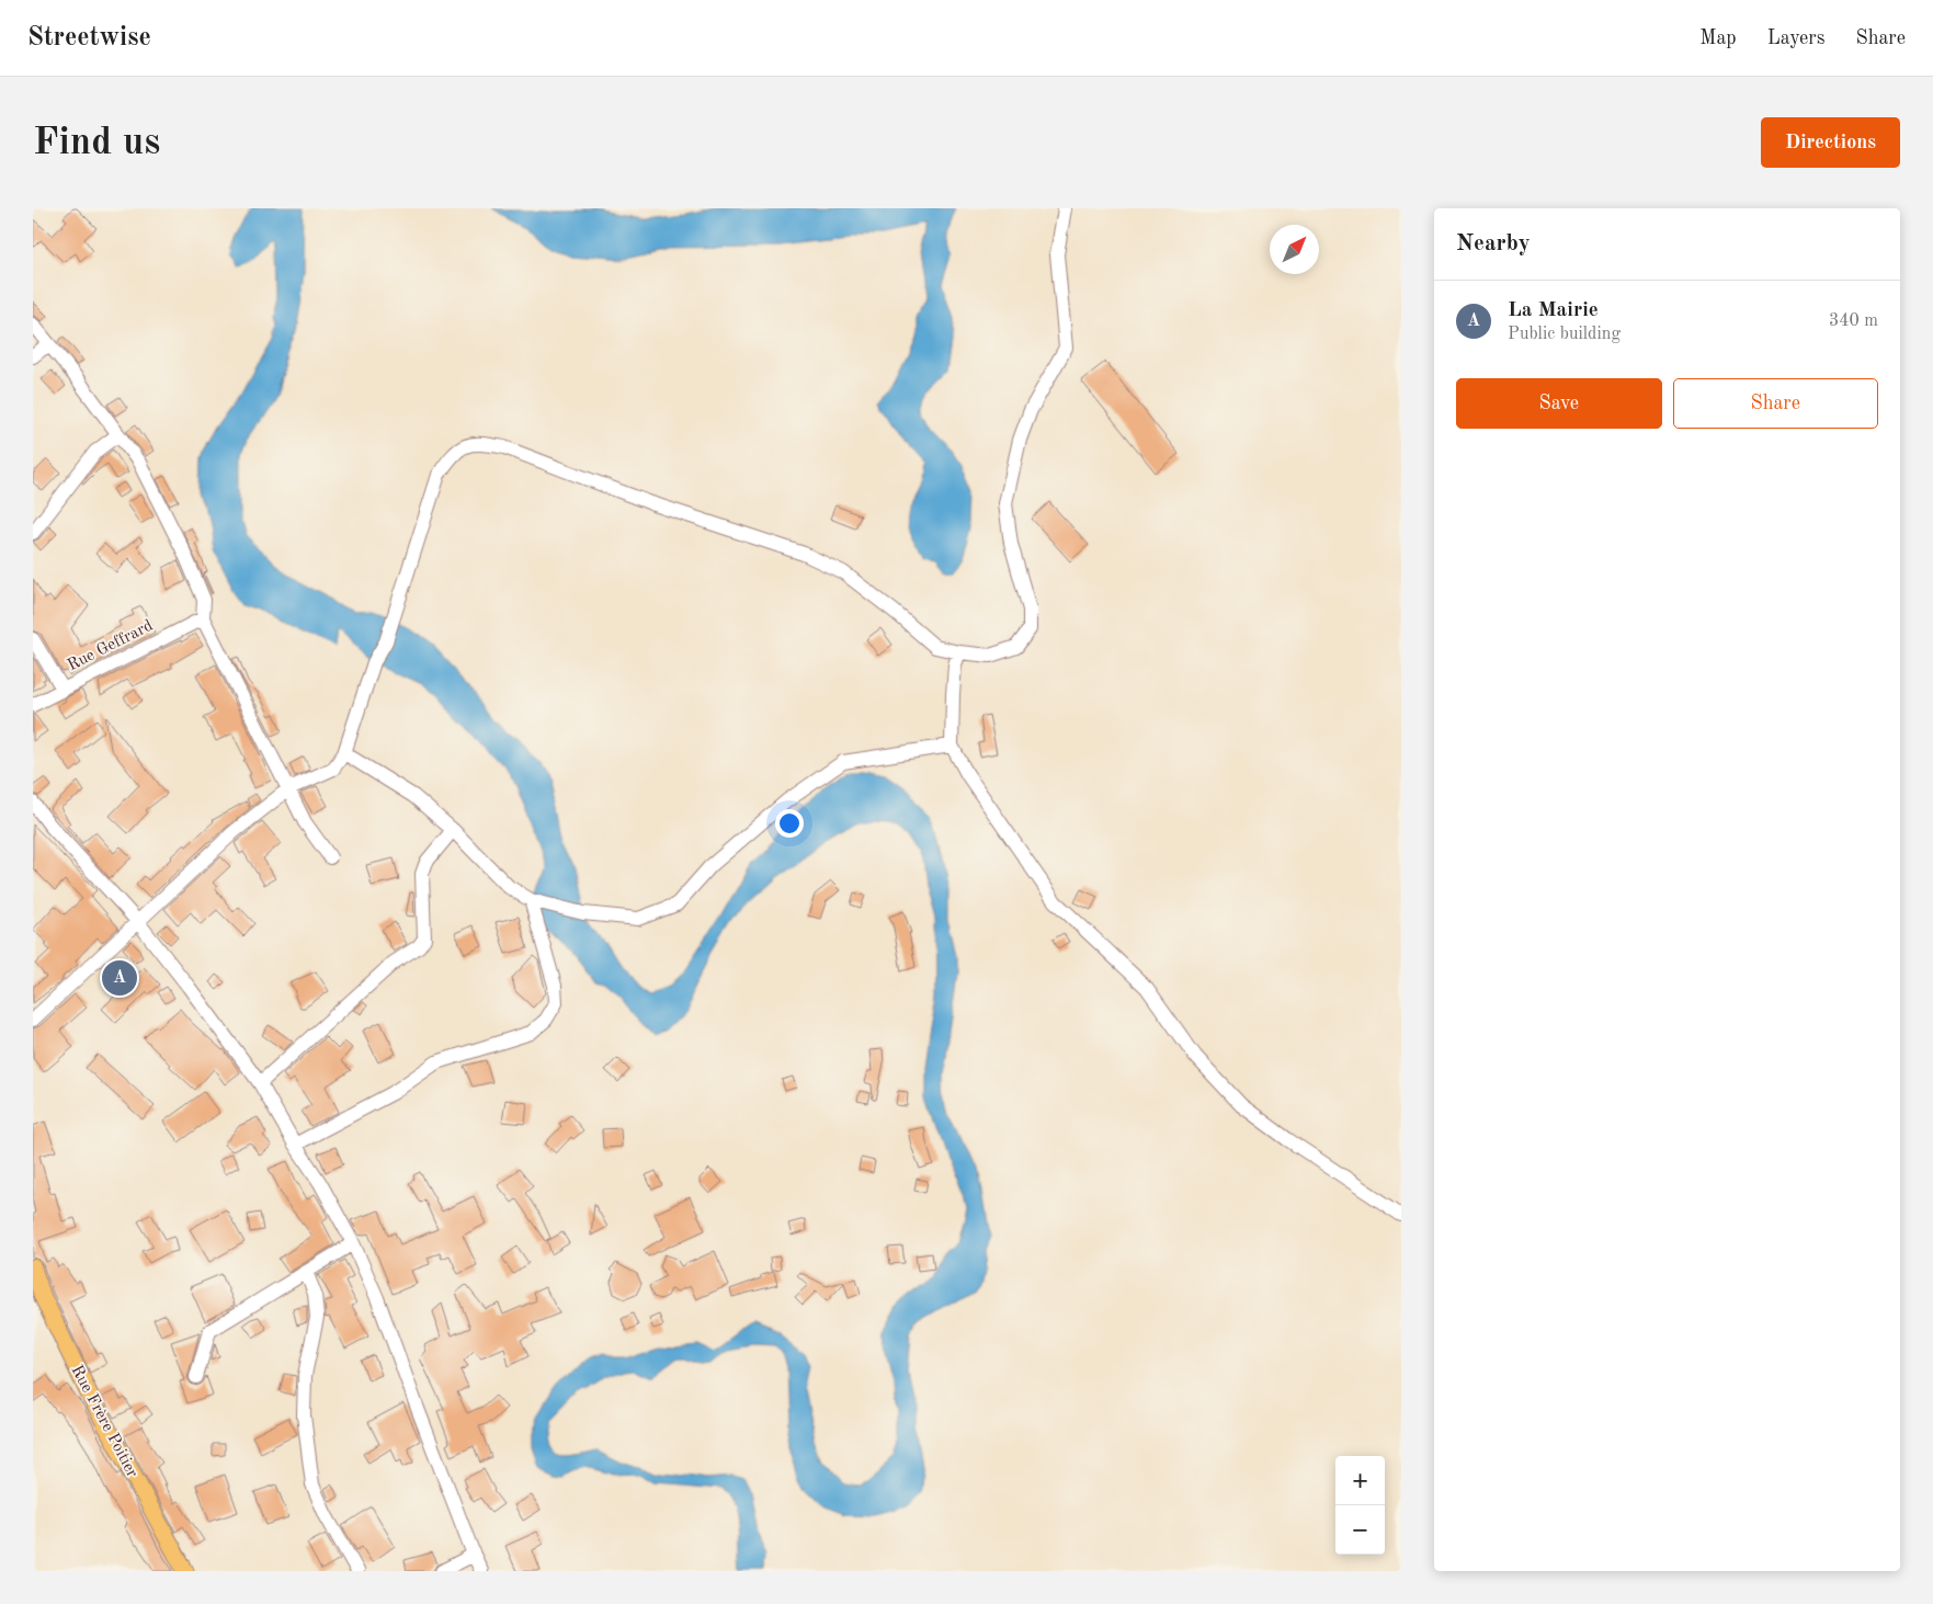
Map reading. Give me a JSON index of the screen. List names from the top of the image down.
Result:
{
  "streets": {
    "main road": ["Rue Frère Poitier"],
    "street": ["Rue Geffrard"]
  },
  "north": "top right",
  "page": {
    "header": "Streetwise",
    "nav": ["Map", "Layers", "Share"],
    "buttons": [
      "Directions",
      ["Save", "Share"]
    ],
    "title": "Find us",
    "heading": "Nearby",
    "list": [
      {
        "mark": "A",
        "name": "La Mairie",
        "note": "Public building",
        "value": "340 m"
      }
    ],
    "pins": "A",
    "map_buttons": ["+", "−"]
  }
}
